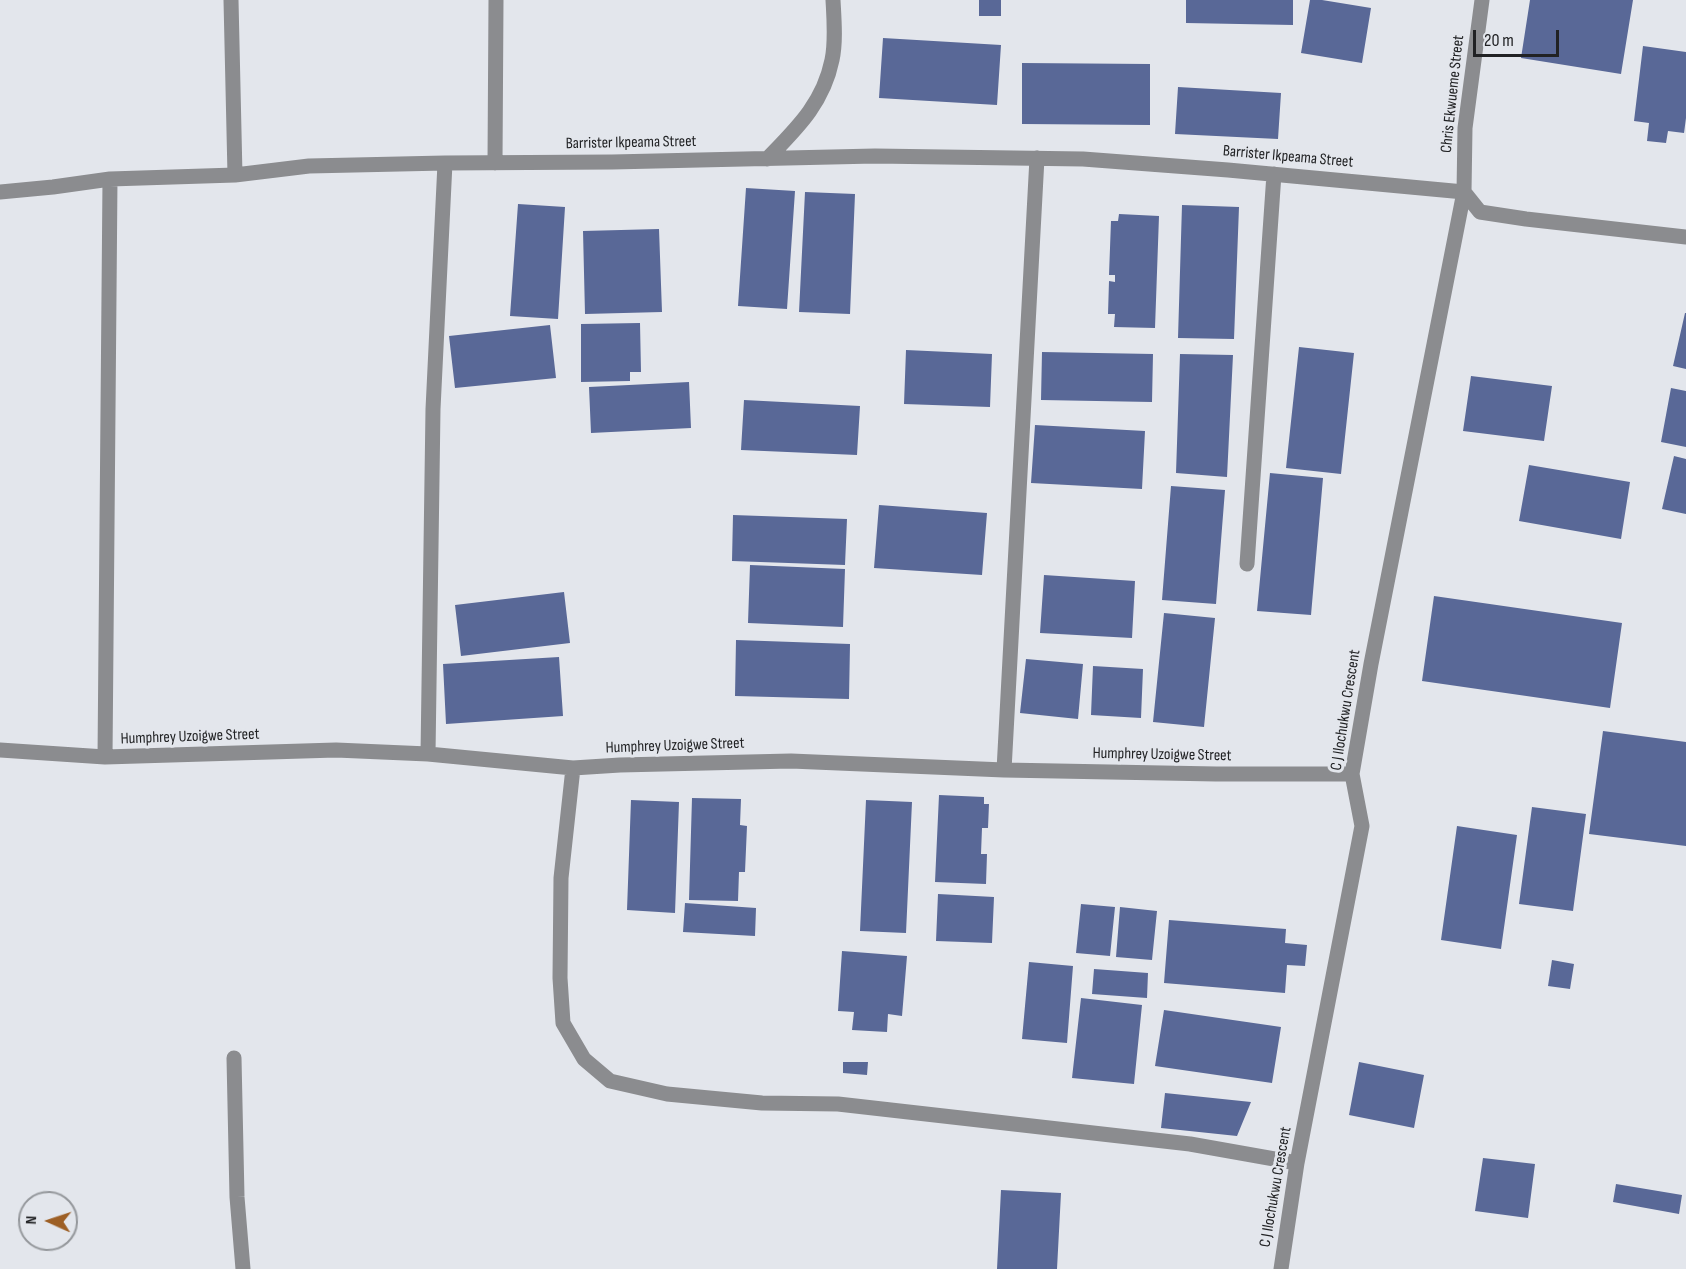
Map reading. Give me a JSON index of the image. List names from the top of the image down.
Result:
{
  "streets": {
    "street": [
      "Chris Ekwueme Street",
      "Barrister Ikpeama Street",
      "C J Ilochukwu Crescent",
      "Humphrey Uzoigwe Street"
    ]
  },
  "crossings": [
    ["Chris Ekwueme Street", "Barrister Ikpeama Street"],
    ["Chris Ekwueme Street", "C J Ilochukwu Crescent"],
    ["Barrister Ikpeama Street", "C J Ilochukwu Crescent"],
    ["C J Ilochukwu Crescent", "Humphrey Uzoigwe Street"]
  ],
  "scale_bar": "20 m",
  "north": "left"
}
